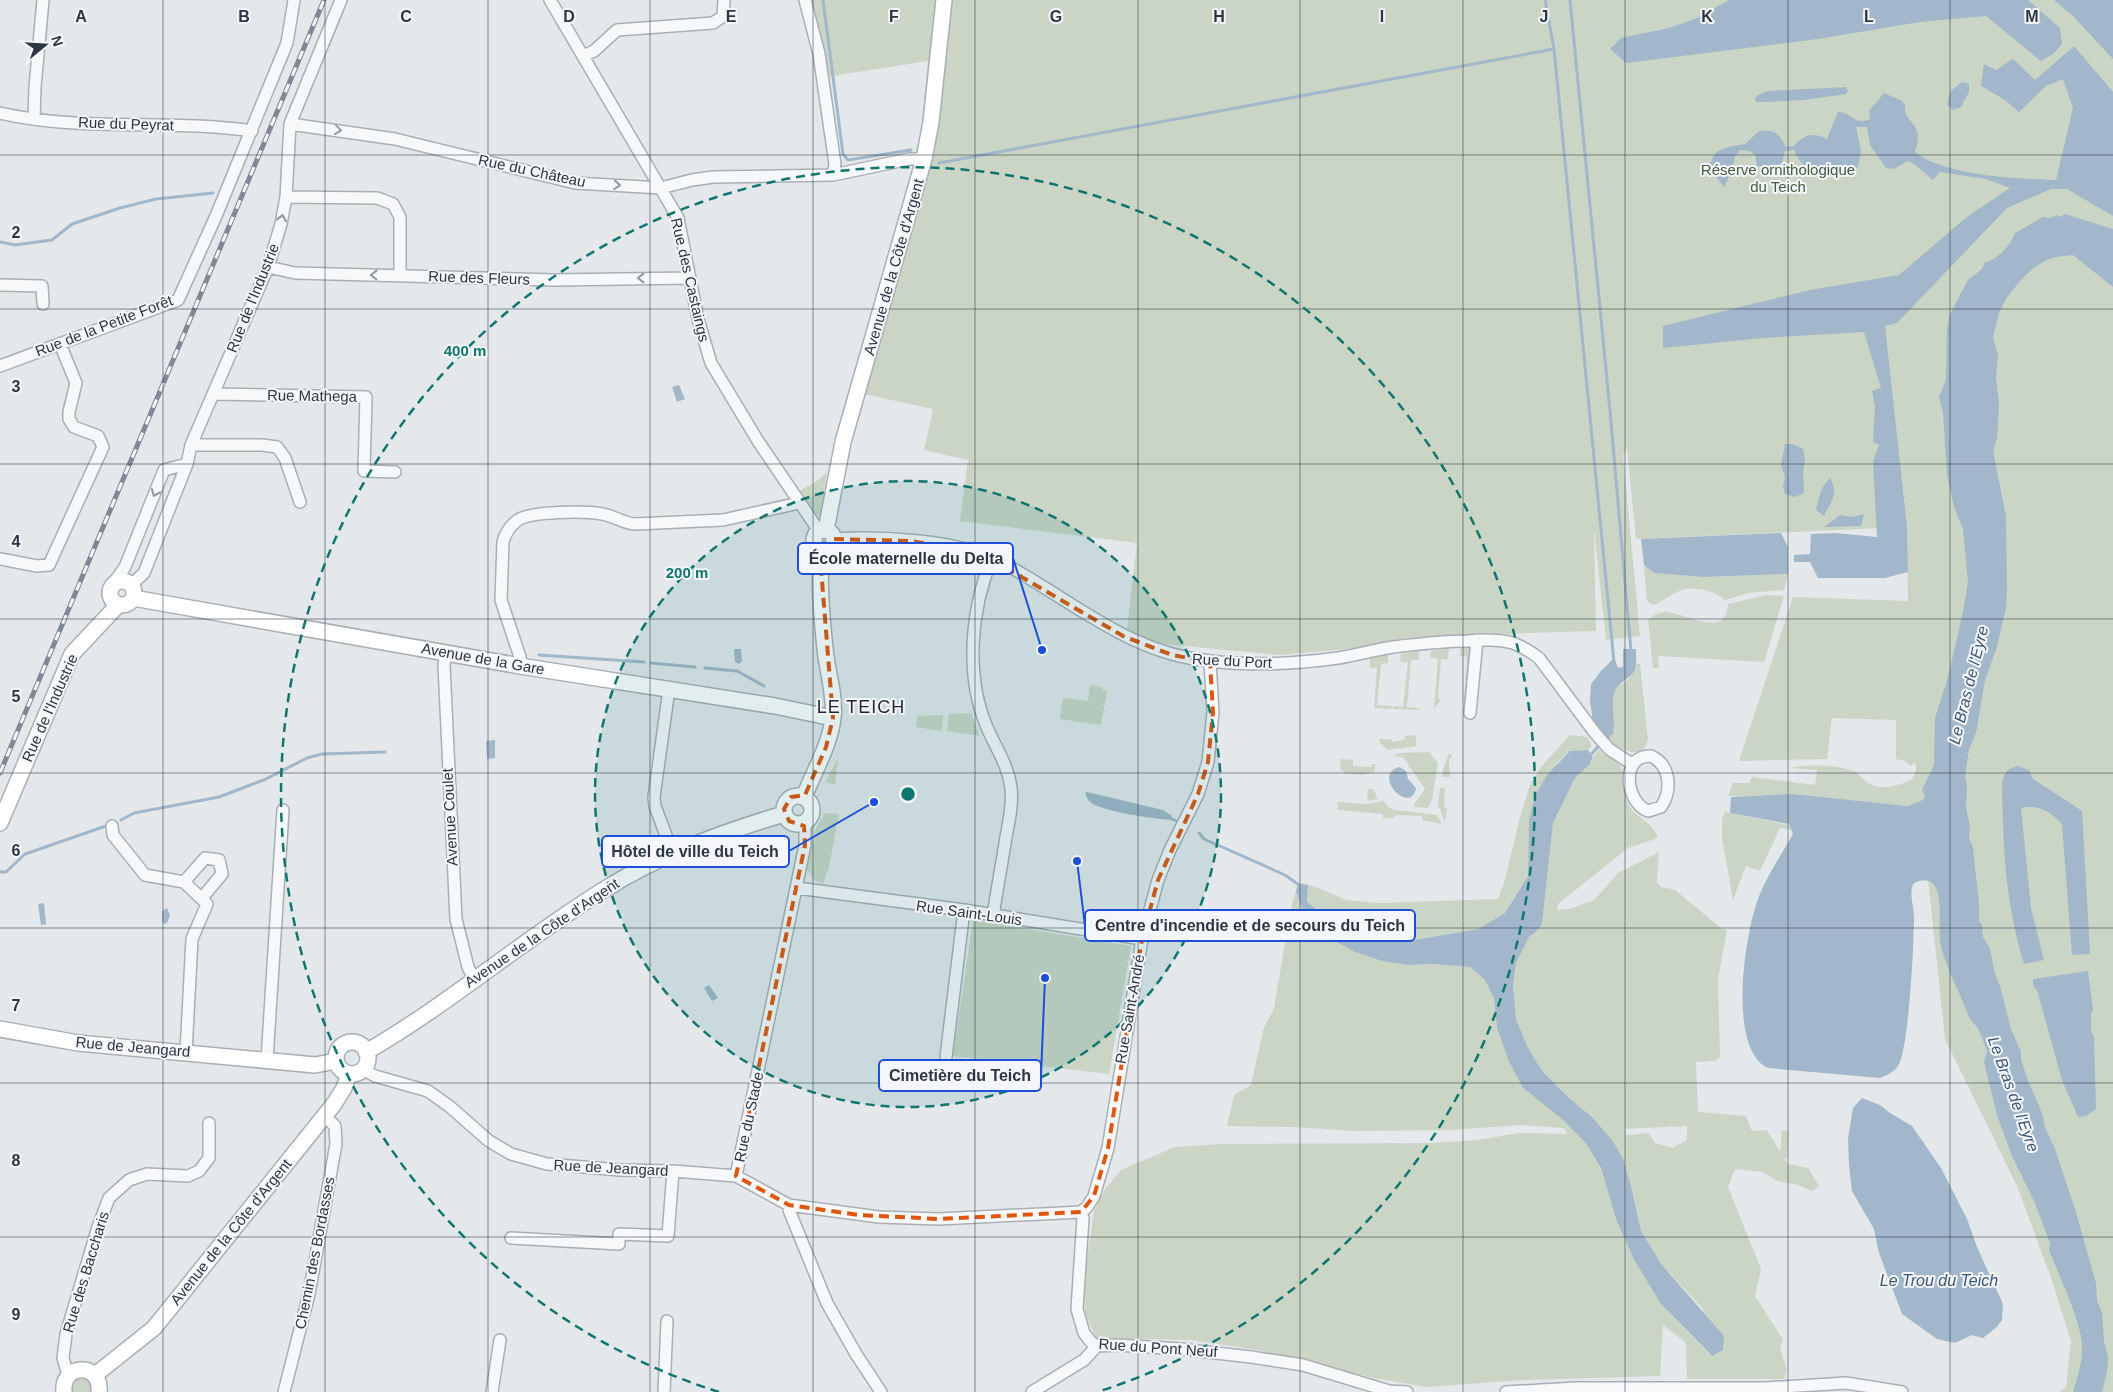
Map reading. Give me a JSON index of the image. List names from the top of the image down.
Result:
{
  "streets": {
    "main road": [
      "Avenue de la Côte d'Argent",
      "Rue de l'Industrie",
      "Avenue de la Gare",
      "Rue de Jeangard"
    ],
    "street": [
      "Rue du Peyrat",
      "Rue du Château",
      "Rue des Fleurs",
      "Rue des Castaings",
      "Rue de la Petite Forêt",
      "Rue Mathega",
      "Rue du Port",
      "Avenue Coulet",
      "Rue Saint-Louis",
      "Rue Saint-André",
      "Rue du Stade",
      "Chemin des Bordasses",
      "Rue des Baccharis",
      "Rue du Pont Neuf"
    ]
  },
  "crossings": [
    ["Rue du Peyrat", "Rue de la Petite Forêt"],
    ["Rue du Château", "Avenue de la Côte d'Argent"],
    ["Rue du Château", "Rue des Castaings"],
    ["Rue du Château", "Rue de l'Industrie"],
    ["Avenue de la Côte d'Argent", "Rue des Castaings"],
    ["Avenue de la Côte d'Argent", "Rue du Port"],
    ["Avenue de la Côte d'Argent", "Avenue Coulet"],
    ["Avenue de la Côte d'Argent", "Rue de Jeangard"],
    ["Avenue de la Côte d'Argent", "Rue du Stade"],
    ["Avenue de la Côte d'Argent", "Chemin des Bordasses"],
    ["Rue des Fleurs", "Rue des Castaings"],
    ["Rue des Fleurs", "Rue de l'Industrie"],
    ["Rue des Castaings", "Rue du Port"],
    ["Rue de l'Industrie", "Rue Mathega"],
    ["Rue de l'Industrie", "Avenue de la Gare"],
    ["Avenue de la Gare", "Avenue Coulet"],
    ["Rue du Port", "Rue Saint-André"],
    ["Rue Saint-Louis", "Rue Saint-André"],
    ["Rue Saint-Louis", "Rue du Stade"],
    ["Rue Saint-André", "Rue du Pont Neuf"],
    ["Rue de Jeangard", "Rue du Stade"]
  ],
  "one_way": ["Rue du Château", "Rue des Fleurs"],
  "districts": ["LE TEICH"],
  "water": ["Le Bras de l'Eyre", "Le Trou du Teich"],
  "parks": ["Réserve ornithologique du Teich"],
  "places": [
    "École maternelle du Delta",
    "Hôtel de ville du Teich",
    "Centre d'incendie et de secours du Teich",
    "Cimetière du Teich"
  ],
  "north": "right",
  "grid": {
    "columns": [
      "A",
      "B",
      "C",
      "D",
      "E",
      "F",
      "G",
      "H",
      "I",
      "J",
      "K",
      "L",
      "M"
    ],
    "rows": [
      "2",
      "3",
      "4",
      "5",
      "6",
      "7",
      "8",
      "9"
    ]
  },
  "rings": ["400 m", "200 m"]
}
